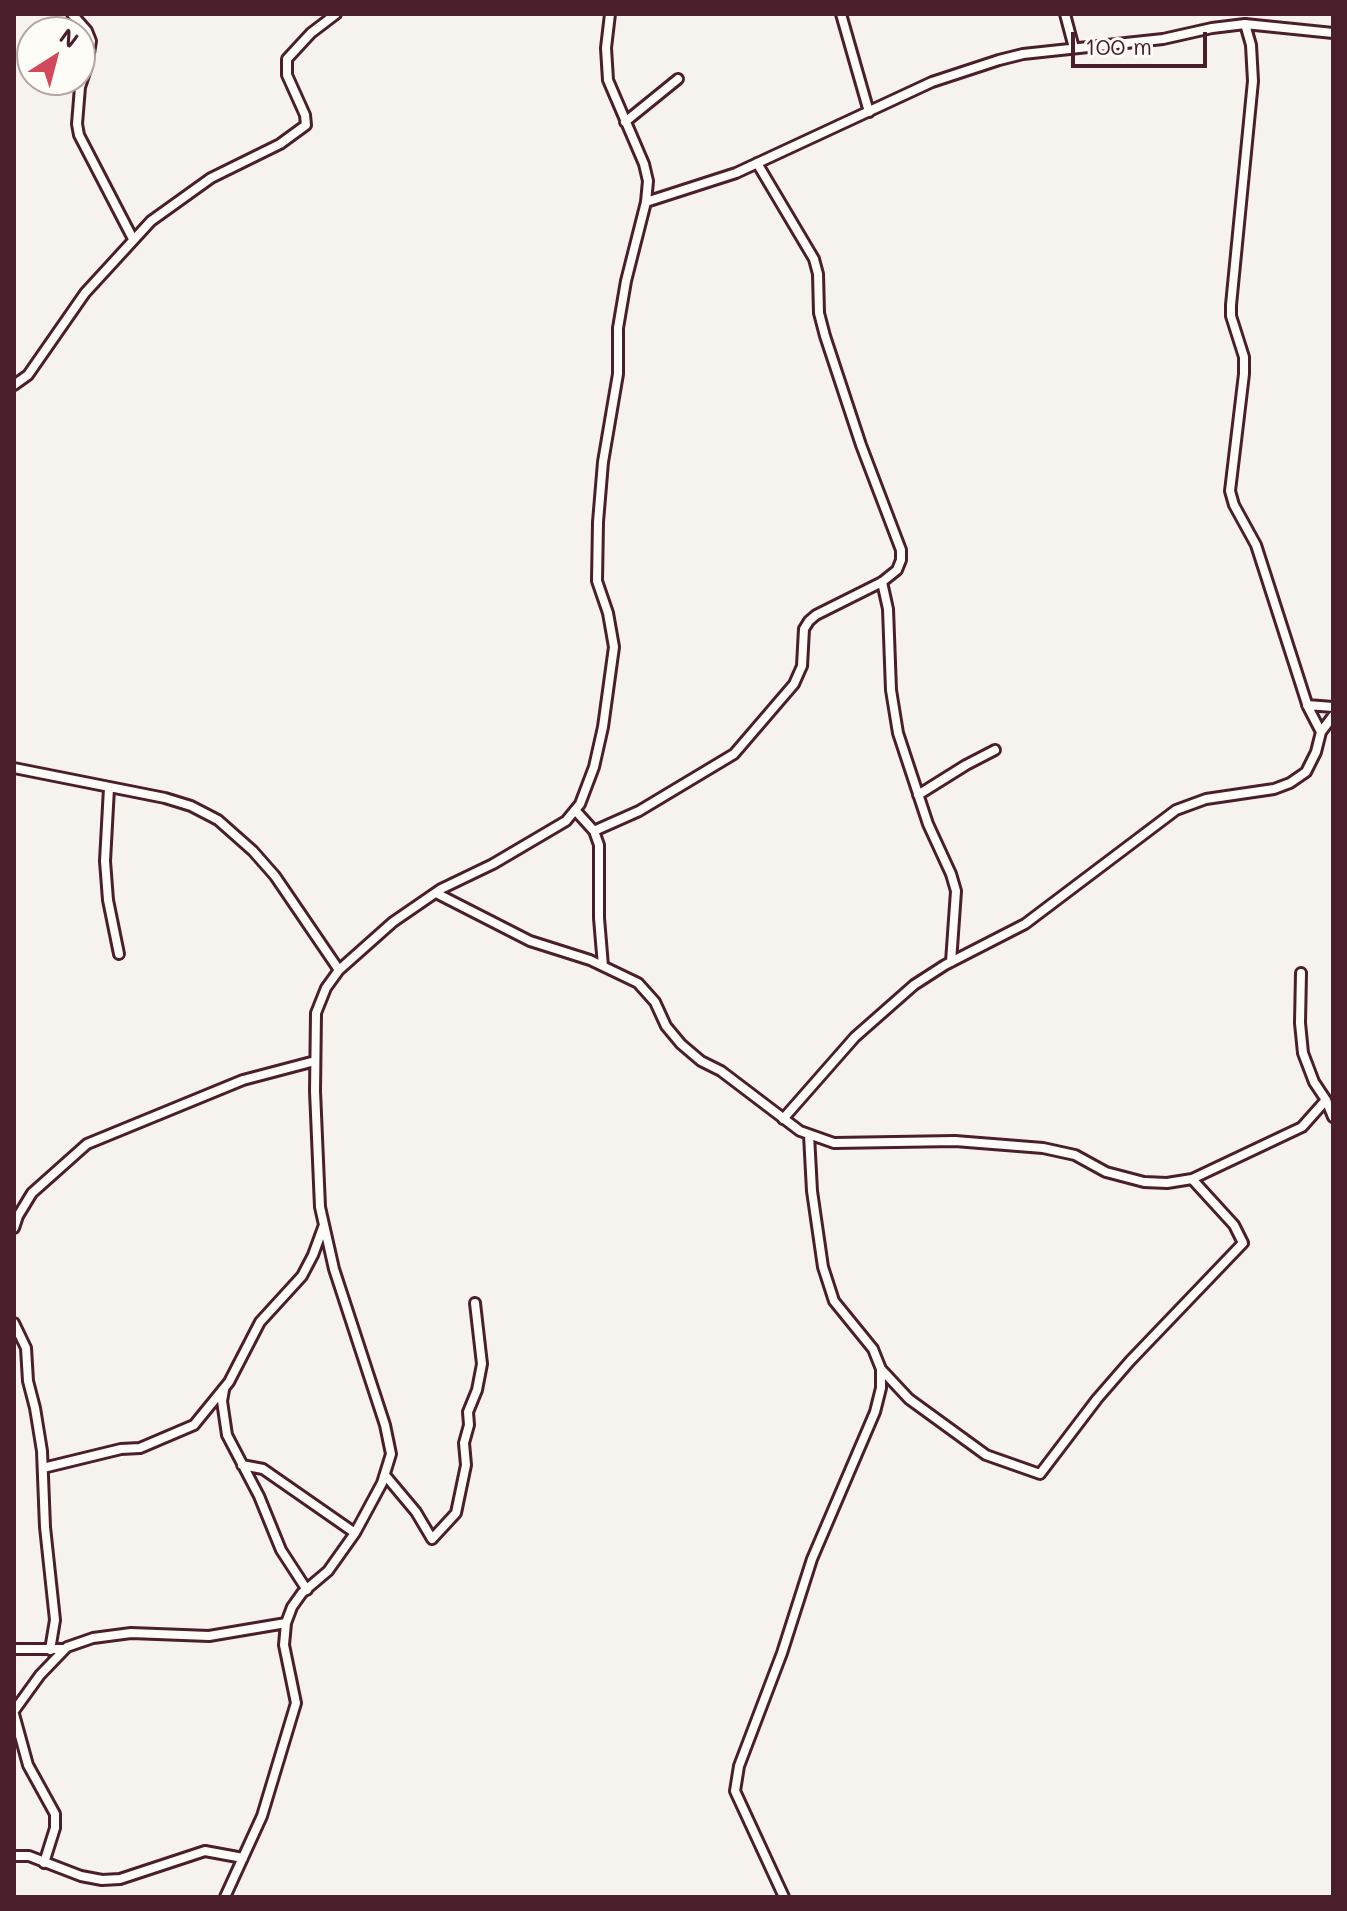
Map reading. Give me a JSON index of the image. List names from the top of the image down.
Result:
{
  "scale_bar": "100 m",
  "north": "top right"
}
